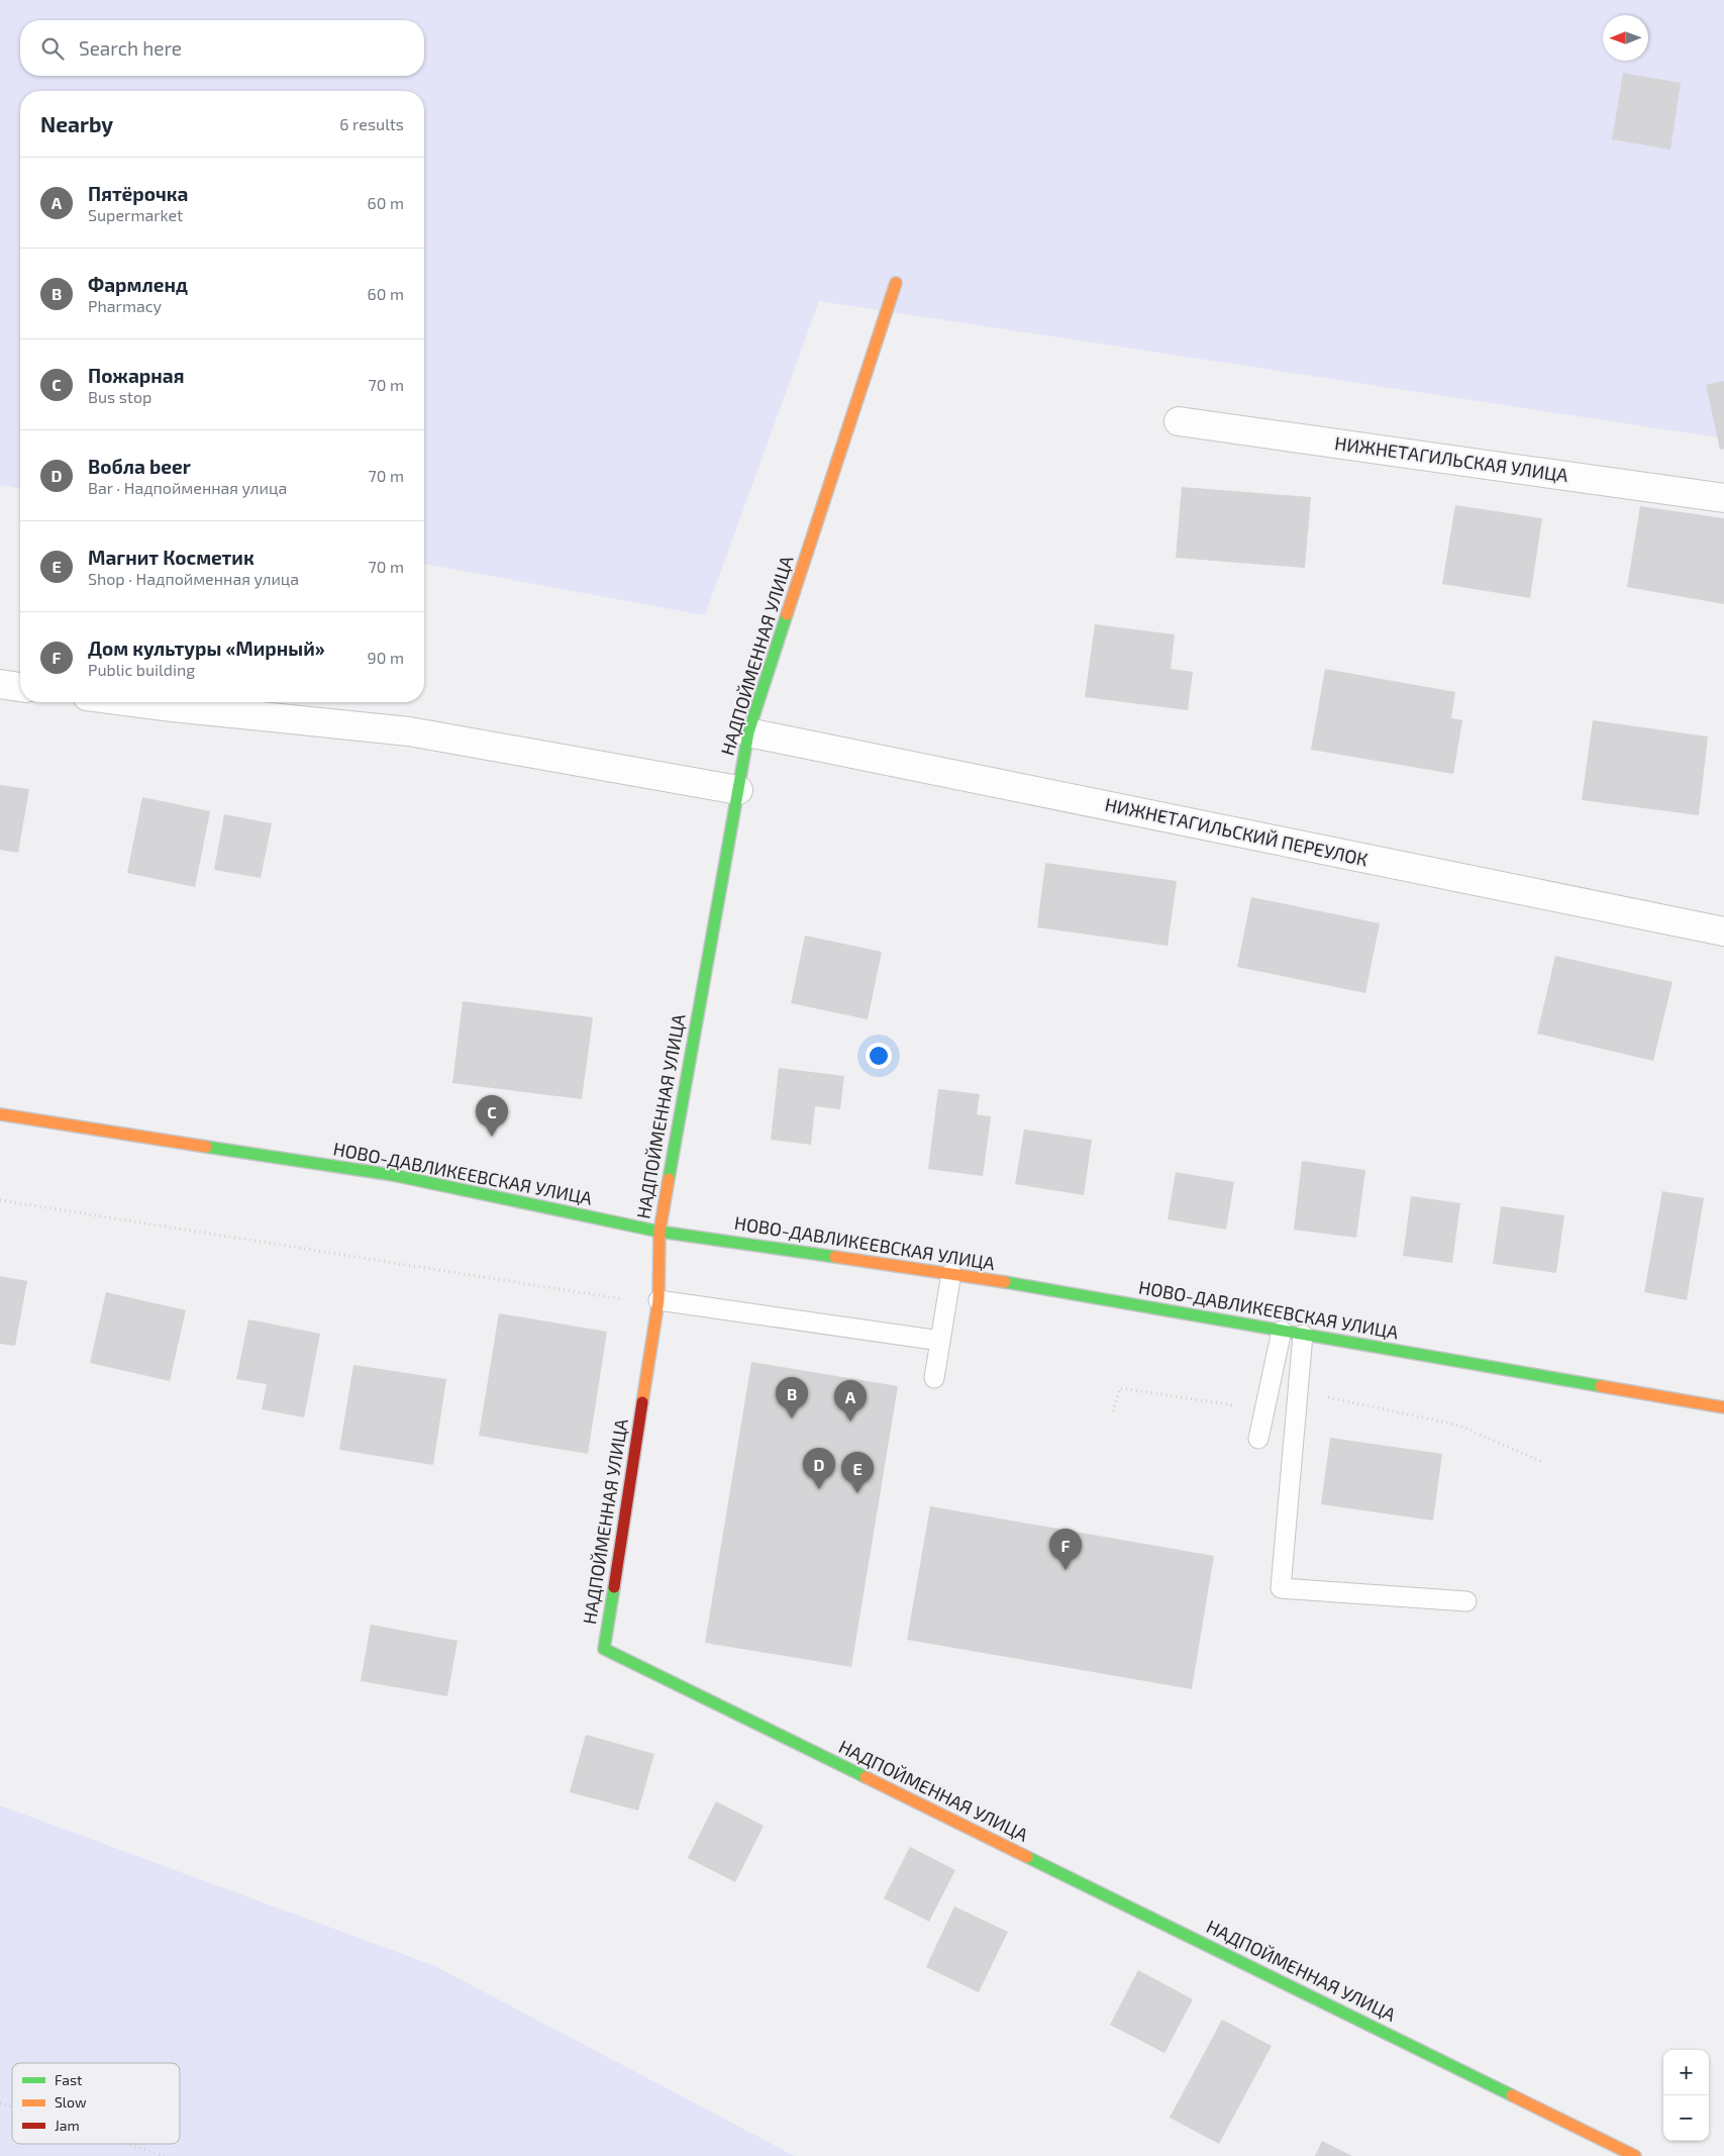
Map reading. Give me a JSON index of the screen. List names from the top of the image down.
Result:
{
  "streets": {
    "street": [
      "НИЖНЕТАГИЛЬСКАЯ УЛИЦА",
      "НАДПОЙМЕННАЯ УЛИЦА",
      "НИЖНЕТАГИЛЬСКИЙ ПЕРЕУЛОК",
      "НОВО-ДАВЛИКЕЕВСКАЯ УЛИЦА"
    ]
  },
  "crossings": [
    ["НАДПОЙМЕННАЯ УЛИЦА", "НИЖНЕТАГИЛЬСКИЙ ПЕРЕУЛОК"],
    ["НАДПОЙМЕННАЯ УЛИЦА", "НОВО-ДАВЛИКЕЕВСКАЯ УЛИЦА"]
  ],
  "legend": ["Fast", "Slow", "Jam"],
  "north": "left",
  "page": {
    "search": "Search here",
    "heading": ["Nearby", "6 results"],
    "list": [
      {
        "mark": "A",
        "name": "Пятёрочка",
        "note": "Supermarket",
        "value": "60 m"
      },
      {
        "mark": "B",
        "name": "Фармленд",
        "note": "Pharmacy",
        "value": "60 m"
      },
      {
        "mark": "C",
        "name": "Пожарная",
        "note": "Bus stop",
        "value": "70 m"
      },
      {
        "mark": "D",
        "name": "Вобла beer",
        "note": "Bar · Надпойменная улица",
        "value": "70 m"
      },
      {
        "mark": "E",
        "name": "Магнит Косметик",
        "note": "Shop · Надпойменная улица",
        "value": "70 m"
      },
      {
        "mark": "F",
        "name": "Дом культуры «Мирный»",
        "note": "Public building",
        "value": "90 m"
      }
    ],
    "pins": [
      "C",
      "B",
      "A",
      "D",
      "E",
      "F"
    ],
    "map_buttons": ["+", "−"]
  }
}
